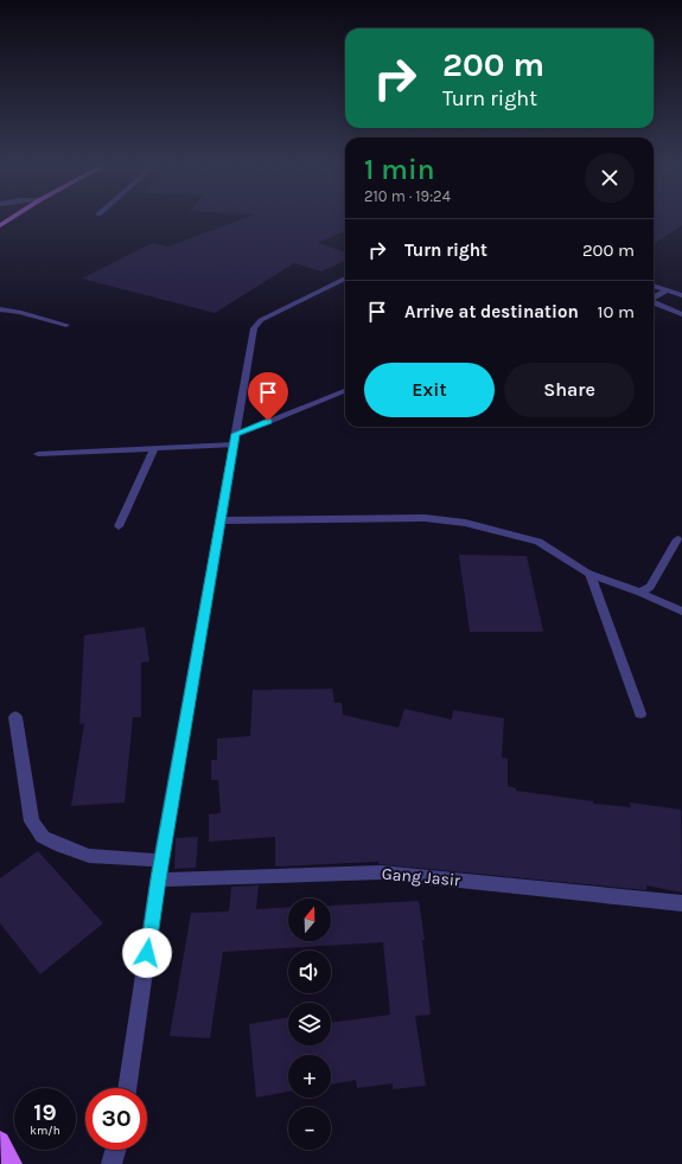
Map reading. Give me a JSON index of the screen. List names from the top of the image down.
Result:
{
  "streets": {
    "street": ["Gang Jasir"]
  },
  "north": "top",
  "page": {
    "turn": ["200 m", "Turn right"],
    "heading": ["1 min", "210 m · 19:24"],
    "list": [
      {
        "name": "Turn right",
        "value": "200 m"
      },
      {
        "name": "Arrive at destination",
        "value": "10 m"
      }
    ],
    "buttons": ["Exit", "Share"],
    "map_buttons": ["+", "−"],
    "speed": "19 km/h",
    "limit": "30"
  }
}
